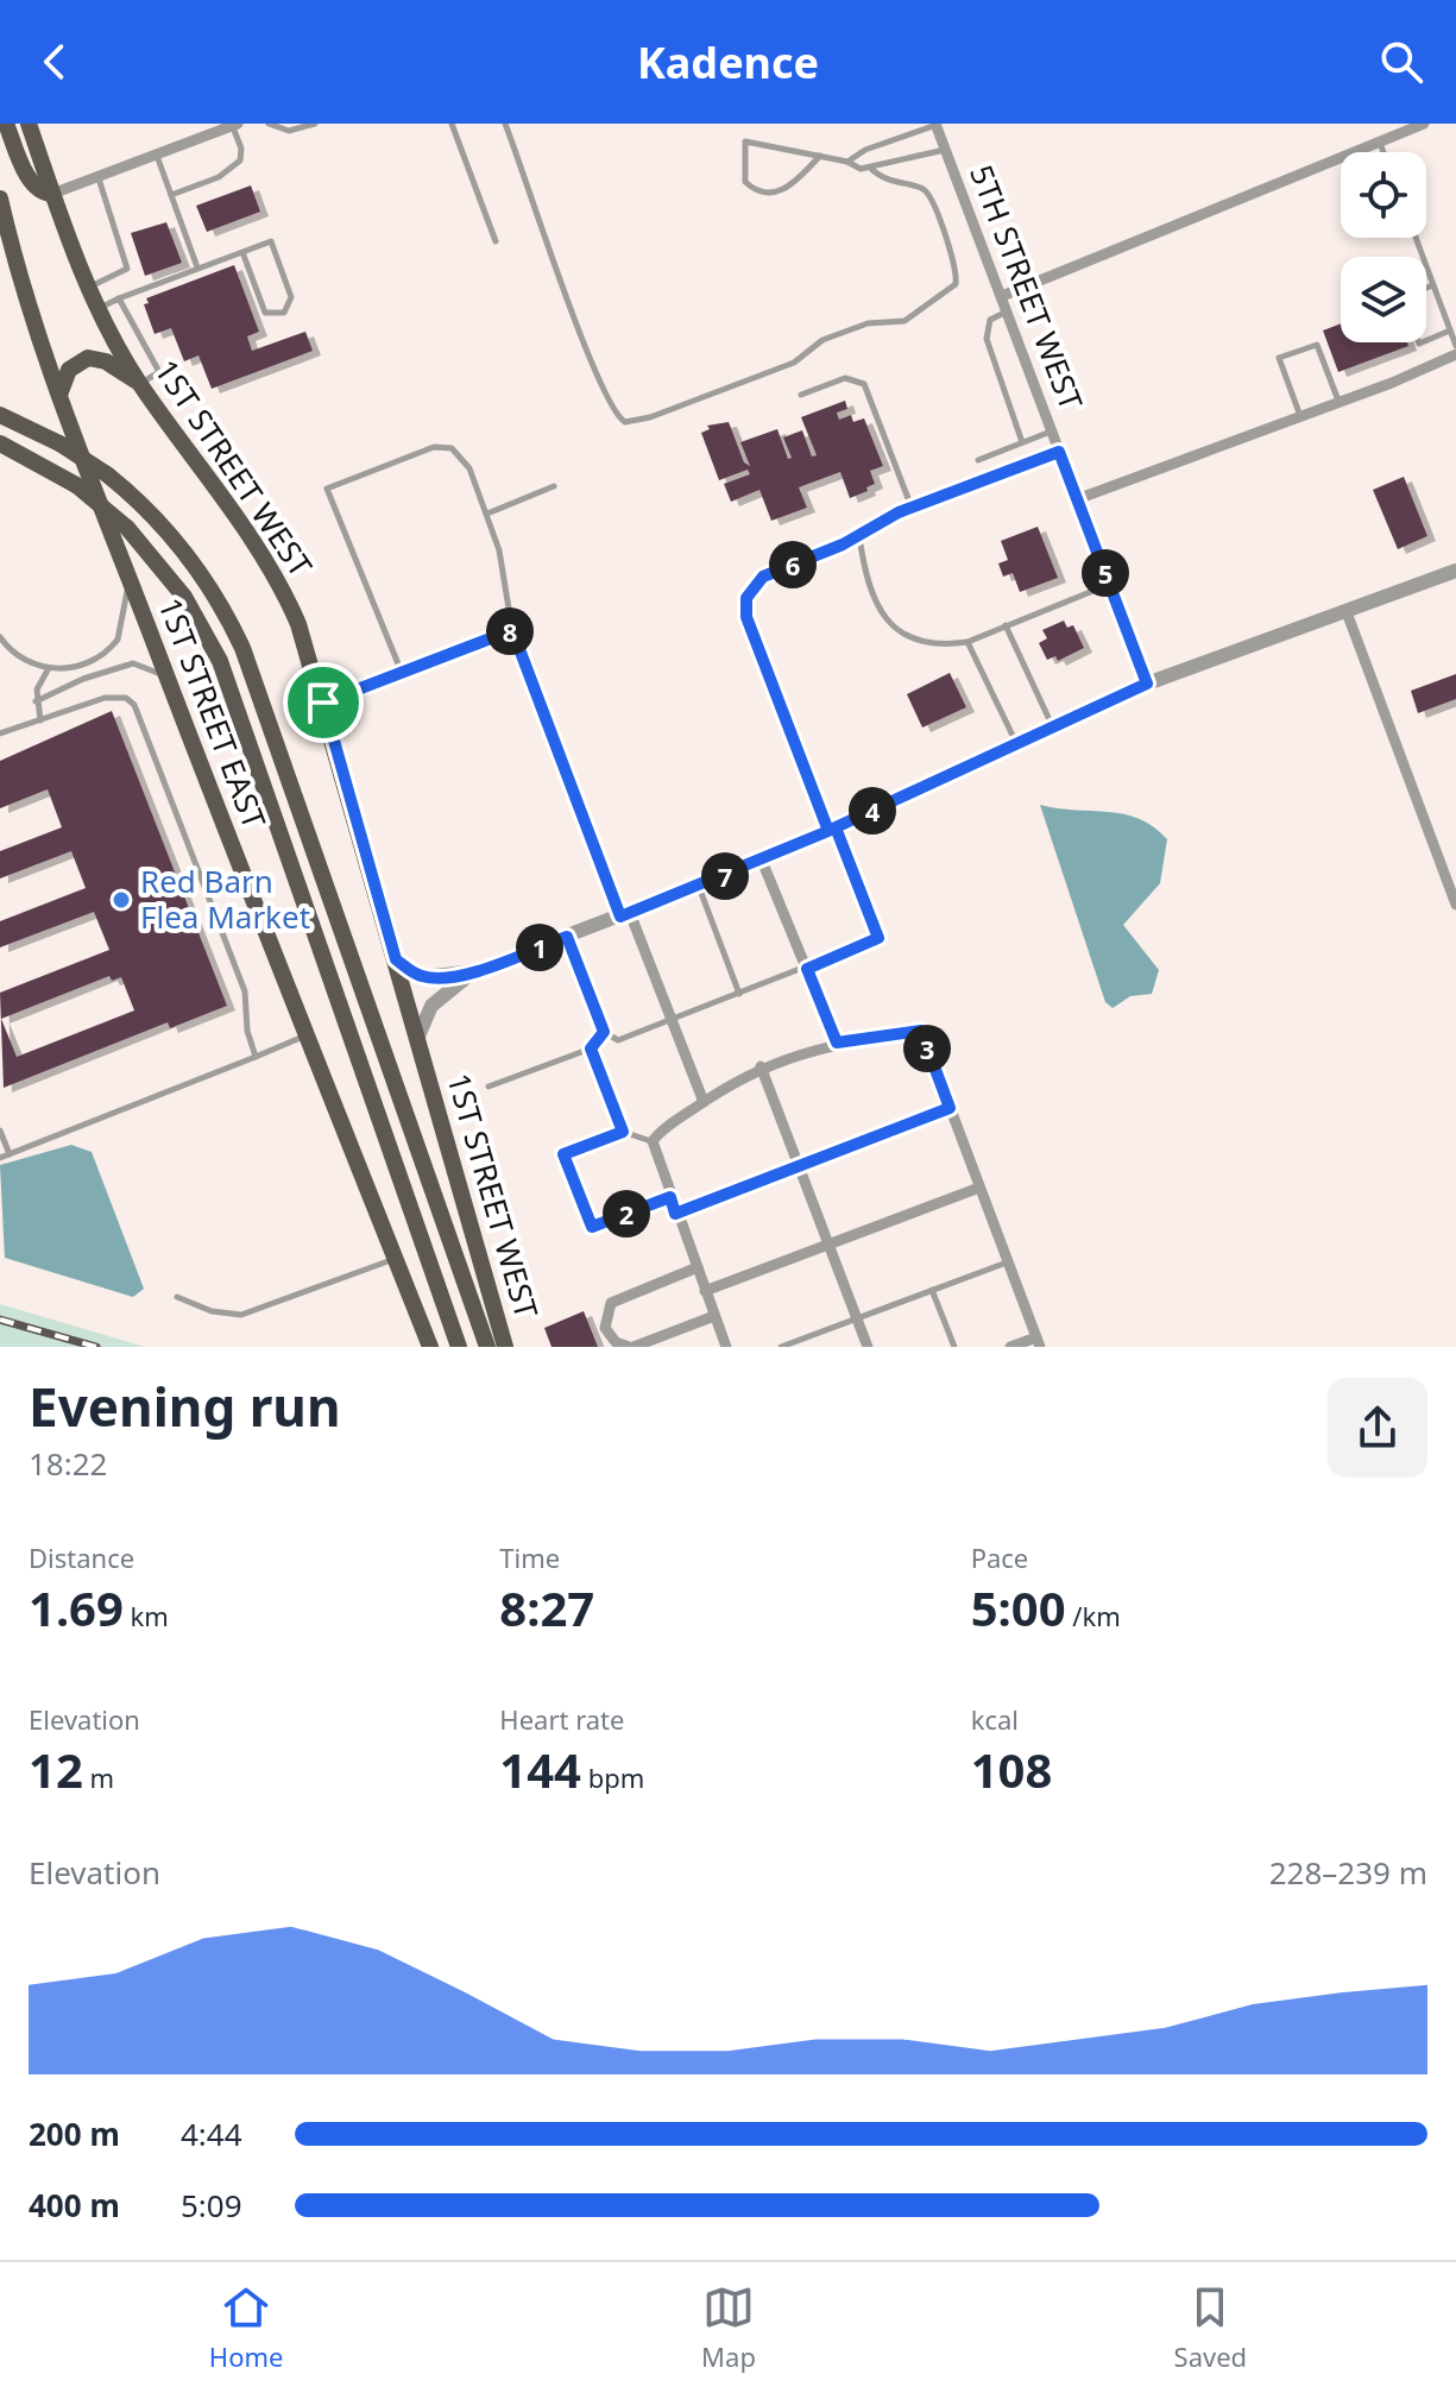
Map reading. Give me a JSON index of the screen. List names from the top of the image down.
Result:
{
  "streets": {
    "main road": ["1ST STREET WEST", "1ST STREET EAST"],
    "street": ["5TH STREET WEST"]
  },
  "places": ["Red Barn Flea Market"],
  "page": {
    "header": "Kadence",
    "pins": [
      "6",
      "5",
      "8",
      "4",
      "7",
      "1",
      "3",
      "2"
    ],
    "heading": ["Evening run", "18:22"],
    "stats": [
      ["Distance", "1.69 km"],
      ["Time", "8:27"],
      ["Pace", "5:00 /km"],
      ["Elevation", "12 m"],
      ["Heart rate", "144 bpm"],
      ["kcal", "108"]
    ],
    "chart": ["Elevation", "228–239 m"],
    "list": [
      {
        "name": "200 m",
        "note": "4:44"
      },
      {
        "name": "400 m",
        "note": "5:09"
      }
    ],
    "tabs": ["Home", "Map", "Saved"]
  }
}
